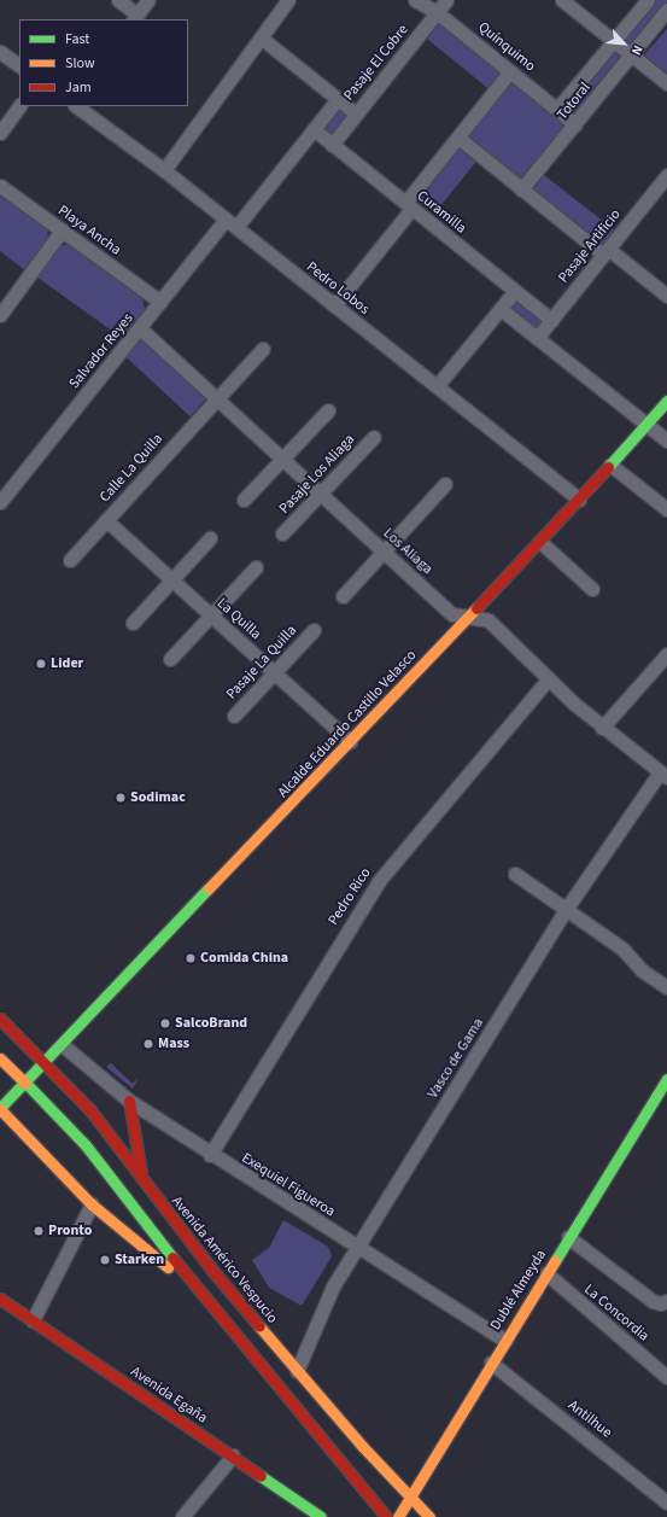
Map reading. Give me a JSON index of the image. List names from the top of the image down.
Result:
{
  "streets": {
    "main road": [
      "Alcalde Eduardo Castillo Velasco",
      "Avenida Américo Vespucio",
      "Dublé Almeyda",
      "Avenida Egaña"
    ],
    "street": [
      "Quínquimo",
      "Pasaje El Cobre",
      "Totoral",
      "Curamilla",
      "Playa Ancha",
      "Pasaje Artificio",
      "Pedro Lobos",
      "Salvador Reyes",
      "Calle La Quilla",
      "Pasaje Los Aliaga",
      "Los Aliaga",
      "La Quilla",
      "Pasaje La Quilla",
      "Pedro Rico",
      "Vasco de Gama",
      "Exequiel Figueroa",
      "La Concordia",
      "Antilhue"
    ]
  },
  "crossings": [
    ["Quínquimo", "Pasaje El Cobre"],
    ["Quínquimo", "Totoral"],
    ["Pasaje El Cobre", "Curamilla"],
    ["Pasaje El Cobre", "Pedro Lobos"],
    ["Pasaje El Cobre", "Salvador Reyes"],
    ["Curamilla", "Pasaje Artificio"],
    ["Playa Ancha", "Salvador Reyes"],
    ["Pedro Lobos", "Salvador Reyes"],
    ["Pedro Lobos", "Alcalde Eduardo Castillo Velasco"],
    ["Salvador Reyes", "Los Aliaga"],
    ["Calle La Quilla", "Los Aliaga"],
    ["Calle La Quilla", "La Quilla"],
    ["Pasaje Los Aliaga", "Los Aliaga"],
    ["Los Aliaga", "Alcalde Eduardo Castillo Velasco"],
    ["Los Aliaga", "Pedro Rico"],
    ["Los Aliaga", "Vasco de Gama"],
    ["La Quilla", "Pasaje La Quilla"],
    ["La Quilla", "Alcalde Eduardo Castillo Velasco"],
    ["Alcalde Eduardo Castillo Velasco", "Exequiel Figueroa"],
    ["Alcalde Eduardo Castillo Velasco", "Avenida Américo Vespucio"],
    ["Pedro Rico", "Exequiel Figueroa"],
    ["Vasco de Gama", "Exequiel Figueroa"],
    ["Vasco de Gama", "Avenida Américo Vespucio"],
    ["Exequiel Figueroa", "Dublé Almeyda"],
    ["Avenida Américo Vespucio", "Dublé Almeyda"],
    ["Dublé Almeyda", "La Concordia"],
    ["Dublé Almeyda", "Antilhue"]
  ],
  "places": [
    "Lider",
    "Sodimac",
    "Comida China",
    "SalcoBrand",
    "Mass",
    "Pronto",
    "Starken"
  ],
  "legend": ["Fast", "Slow", "Jam"],
  "north": "bottom right"
}
